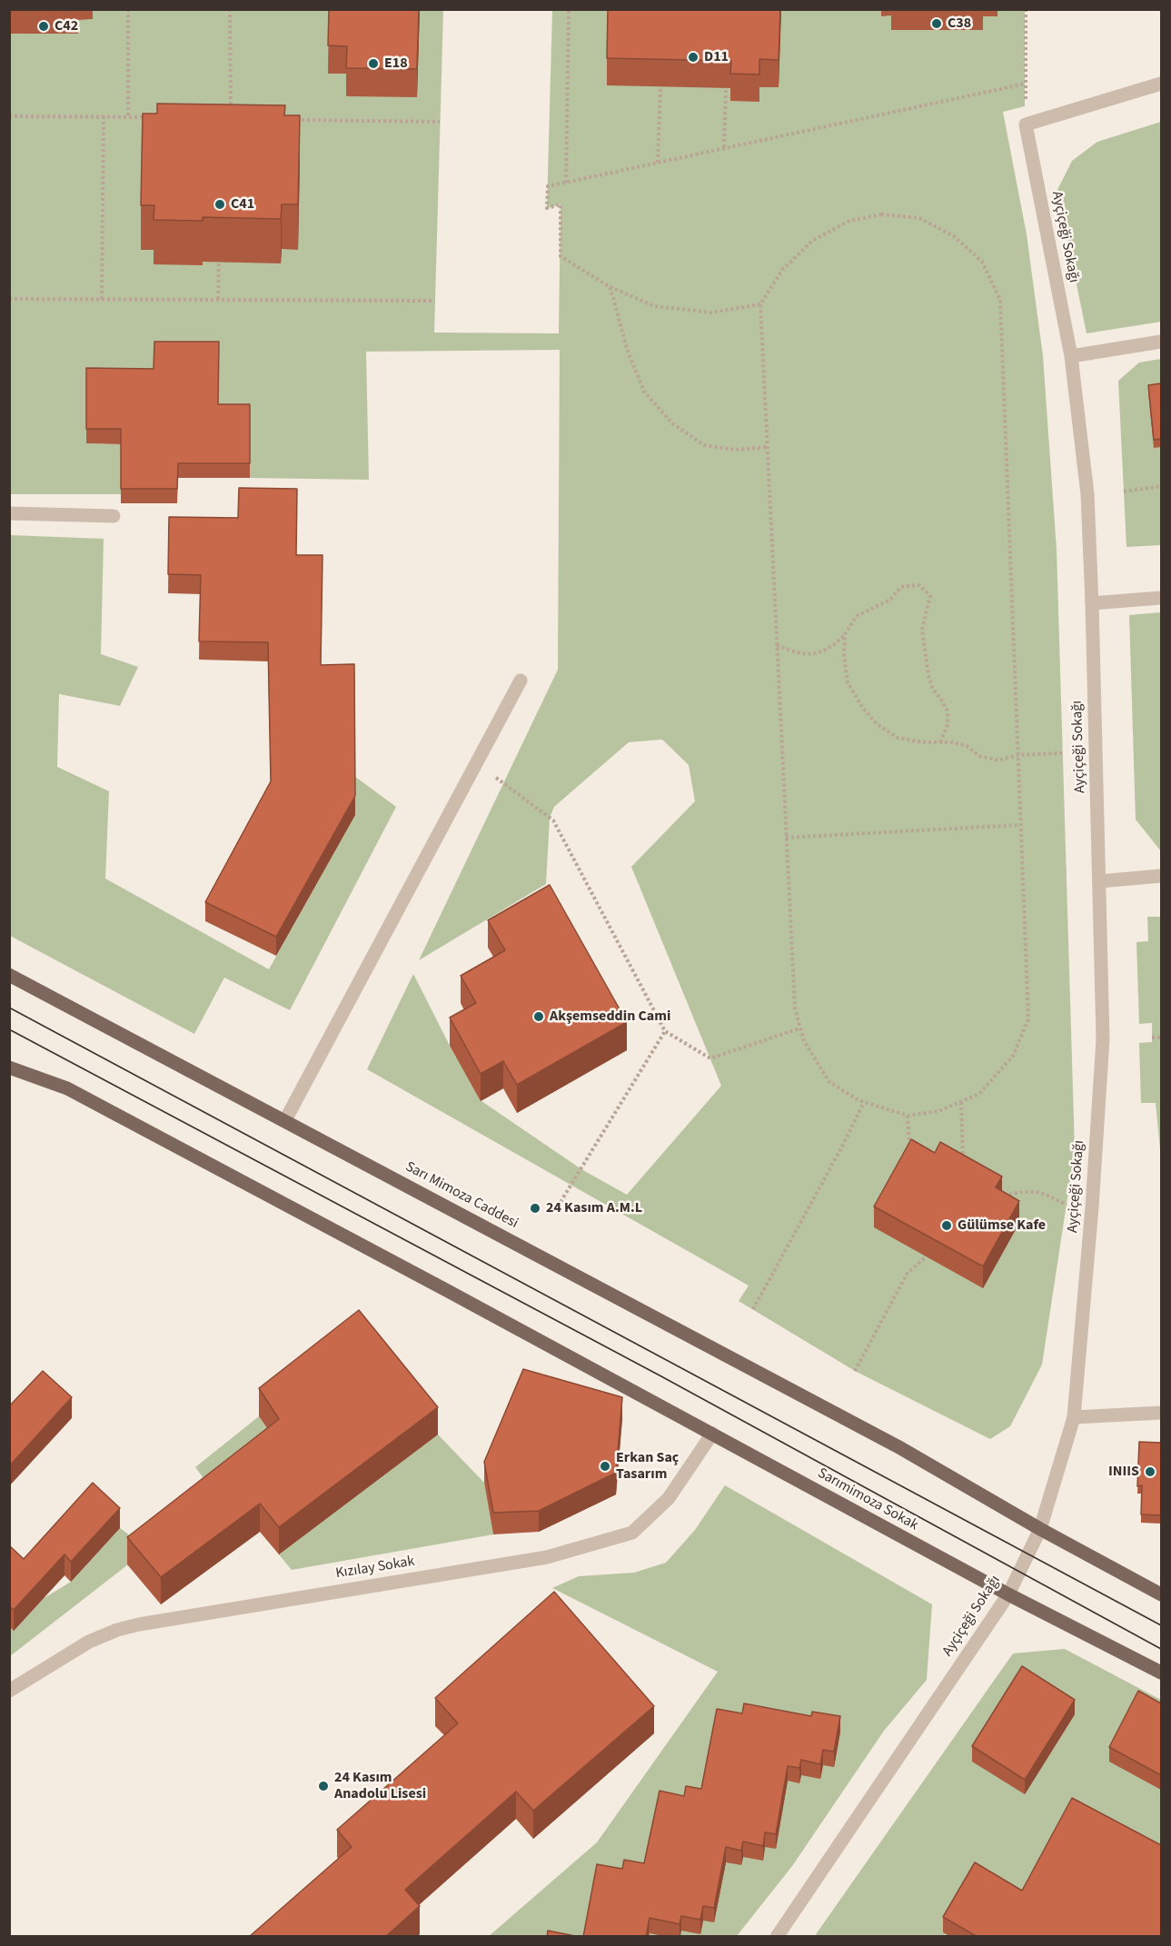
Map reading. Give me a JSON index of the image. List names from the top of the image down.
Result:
{
  "streets": {
    "main road": ["Sarı Mimoza Caddesi", "Sarımimoza Sokak"],
    "street": ["Ayçiçeği Sokağı", "Kızılay Sokak"]
  },
  "crossings": [
    ["Ayçiçeği Sokağı", "Sarı Mimoza Caddesi"],
    ["Ayçiçeği Sokağı", "Sarımimoza Sokak"],
    ["Sarımimoza Sokak", "Kızılay Sokak"]
  ],
  "places": [
    "C38",
    "C42",
    "D11",
    "E18",
    "C41",
    "Akşemseddin Cami",
    "24 Kasım A.M.L",
    "Gülümse Kafe",
    "Erkan Saç Tasarım",
    "INIIS",
    "24 Kasım Anadolu Lisesi"
  ]
}
